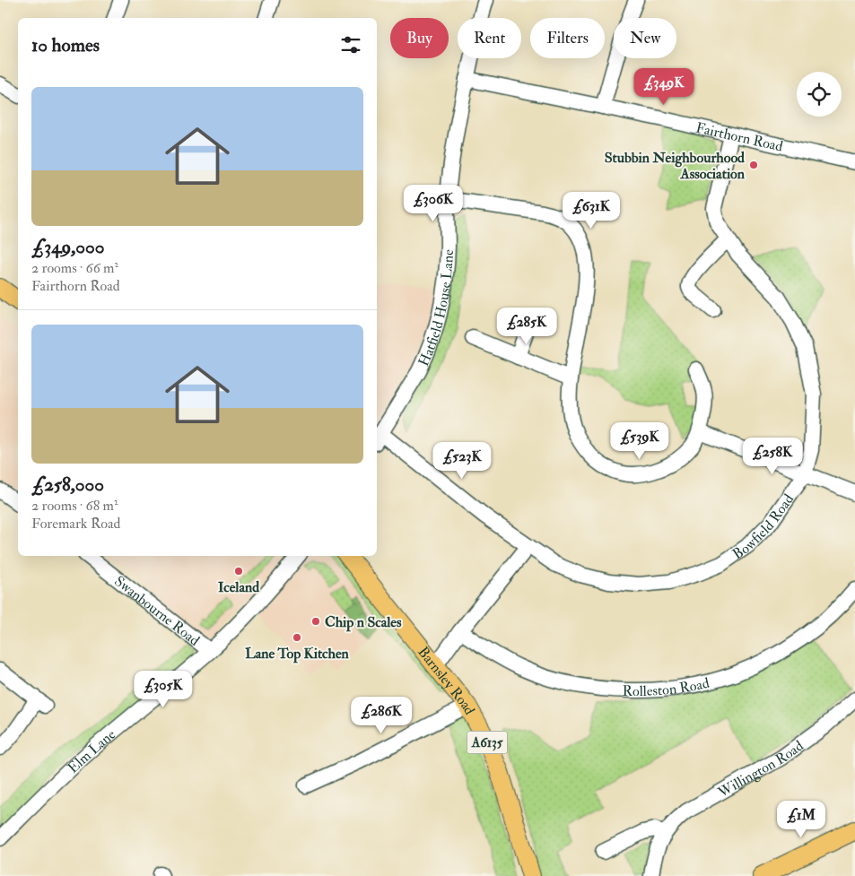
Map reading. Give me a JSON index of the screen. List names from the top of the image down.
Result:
{
  "streets": {
    "main road": ["Barnsley Road", "A6135"],
    "street": [
      "Fairthorn Road",
      "Hatfield House Lane",
      "Bowfield Road",
      "Swanbourne Road",
      "Rolleston Road",
      "Elm Lane",
      "Willington Road"
    ]
  },
  "crossings": [
    ["Fairthorn Road", "Hatfield House Lane"],
    ["Fairthorn Road", "Bowfield Road"],
    ["Hatfield House Lane", "Bowfield Road"],
    ["Swanbourne Road", "Elm Lane"]
  ],
  "places": [
    "Stubbin Neighbourhood Association",
    "Iceland",
    "Chip n Scales",
    "Lane Top Kitchen"
  ],
  "page": {
    "chip": [
      "Buy",
      "Rent",
      "Filters",
      "New"
    ],
    "heading": "10 homes",
    "price": [
      "£349K",
      "£306K",
      "£631K",
      "£285K",
      "£539K",
      "£258K",
      "£523K",
      "£305K",
      "£286K",
      "£1M"
    ],
    "list": [
      {
        "name": "£349,000",
        "note": "2 rooms · 66 m² · Fairthorn Road"
      },
      {
        "name": "£258,000",
        "note": "2 rooms · 68 m² · Foremark Road"
      }
    ]
  }
}
